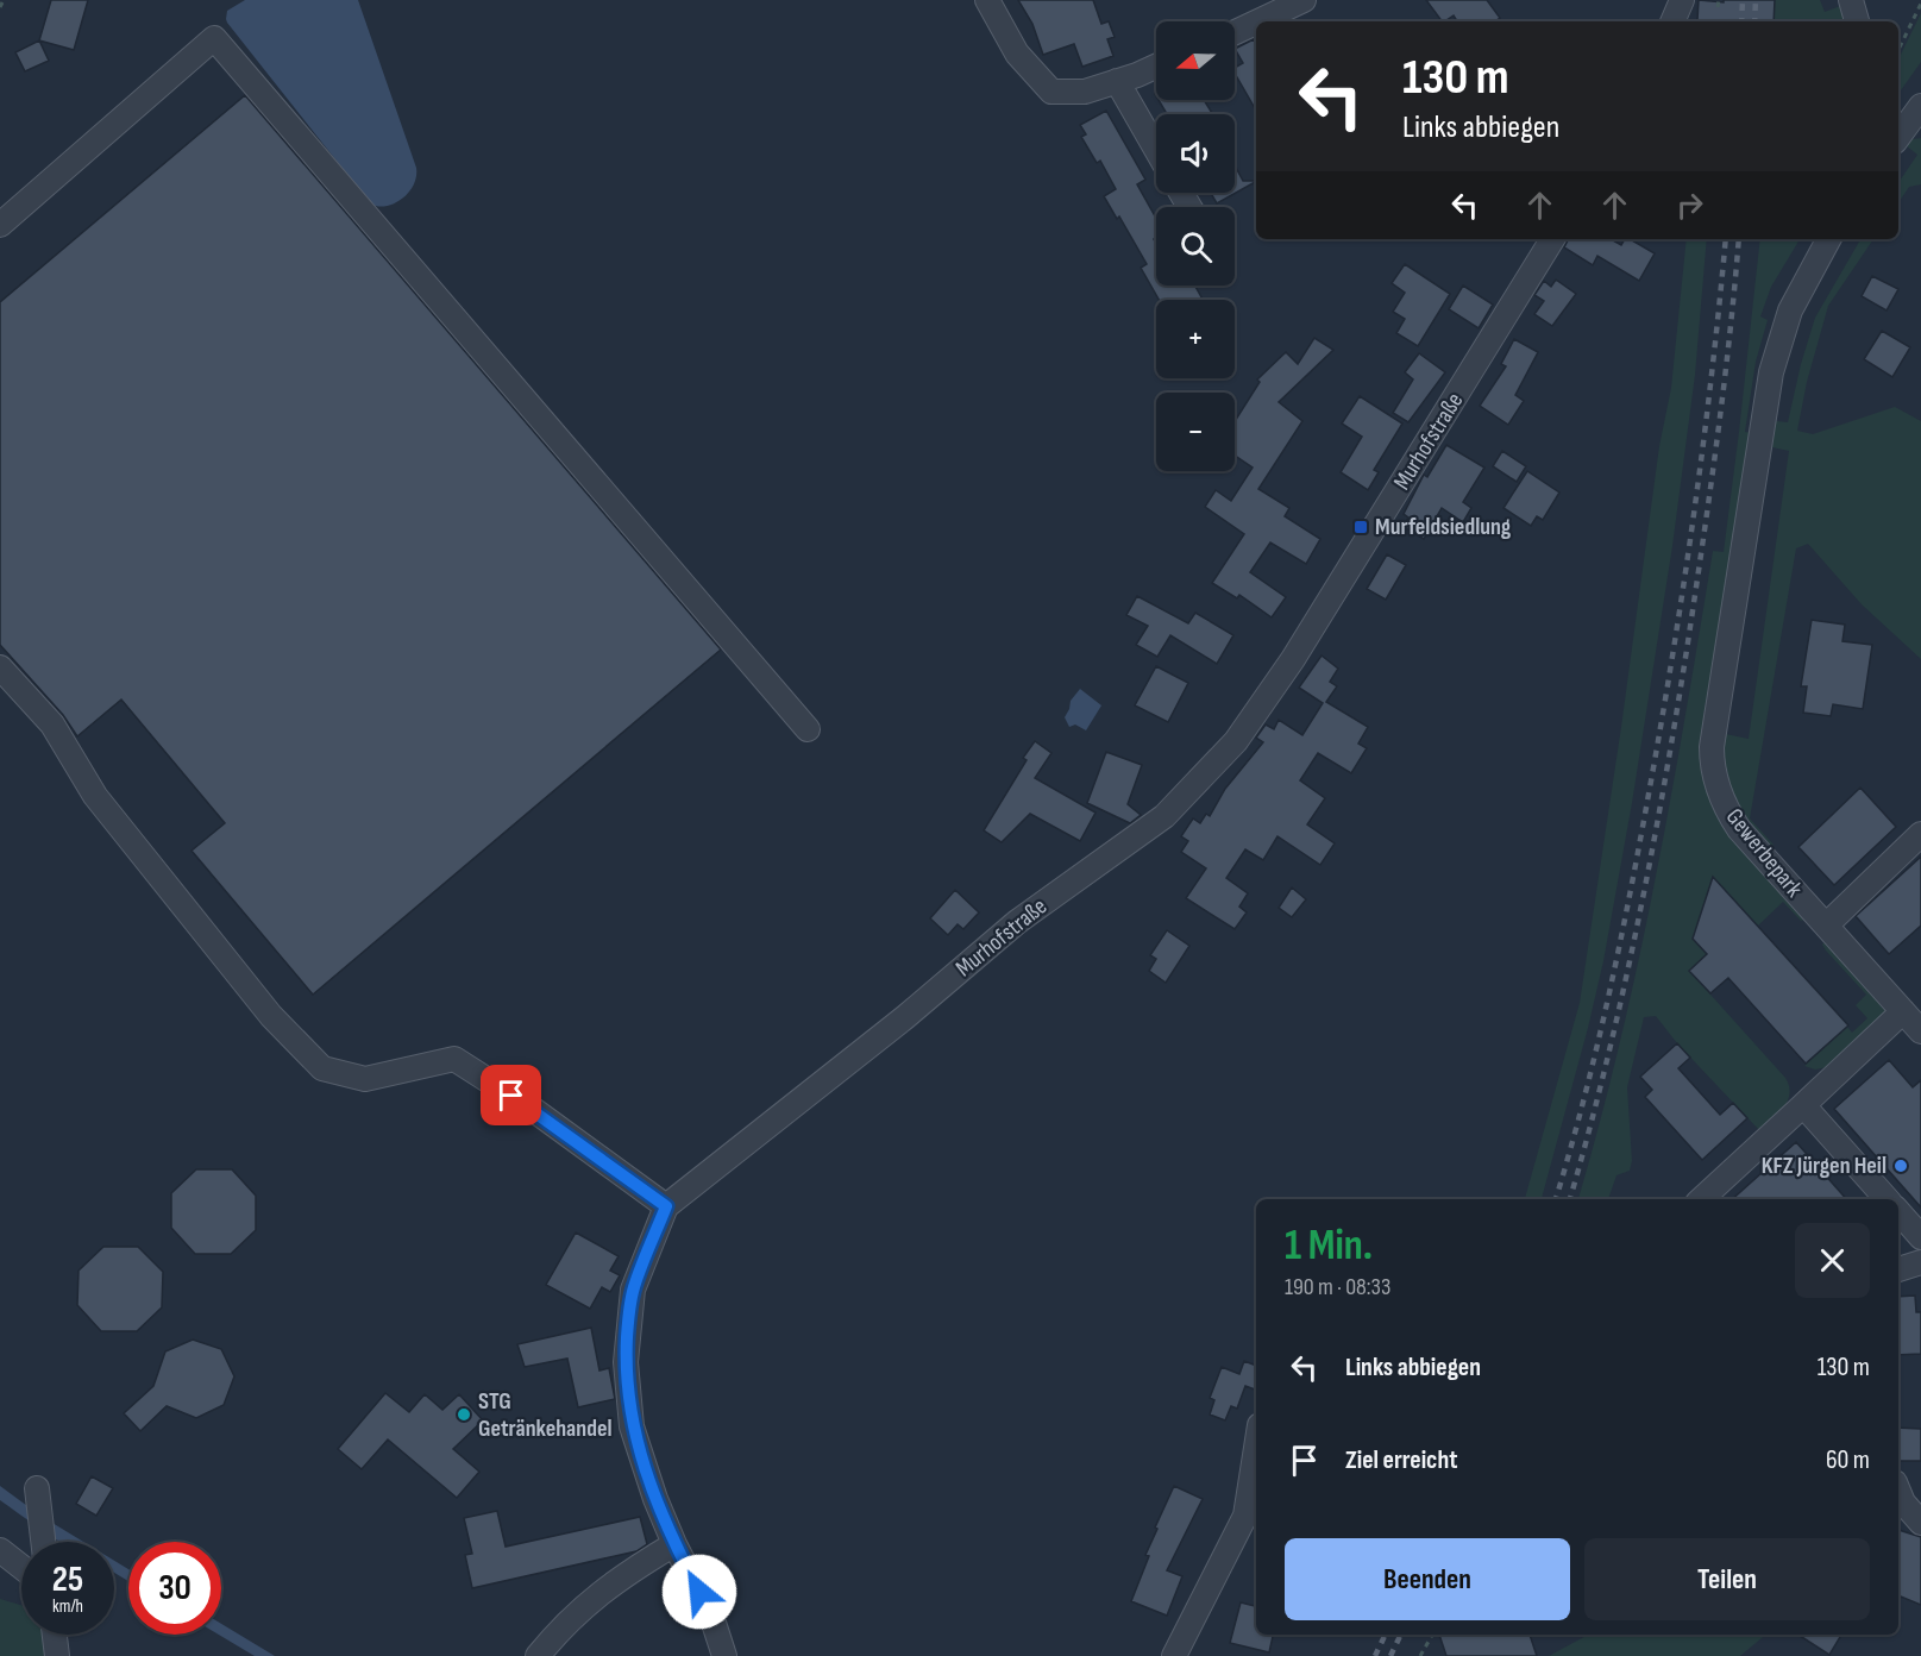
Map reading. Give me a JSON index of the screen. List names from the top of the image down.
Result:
{
  "streets": {
    "street": ["Murhofstraße", "Gewerbepark"]
  },
  "places": {
    "transit": ["Murfeldsiedlung"],
    "other": ["KFZ Jürgen Heil", "STG Getränkehandel"]
  },
  "north": "left",
  "page": {
    "map_buttons": ["+", "−"],
    "turn": ["130 m", "Links abbiegen"],
    "heading": ["1 Min.", "190 m · 08:33"],
    "list": [
      {
        "name": "Links abbiegen",
        "value": "130 m"
      },
      {
        "name": "Ziel erreicht",
        "value": "60 m"
      }
    ],
    "buttons": ["Beenden", "Teilen"],
    "speed": "25 km/h",
    "limit": "30"
  }
}
